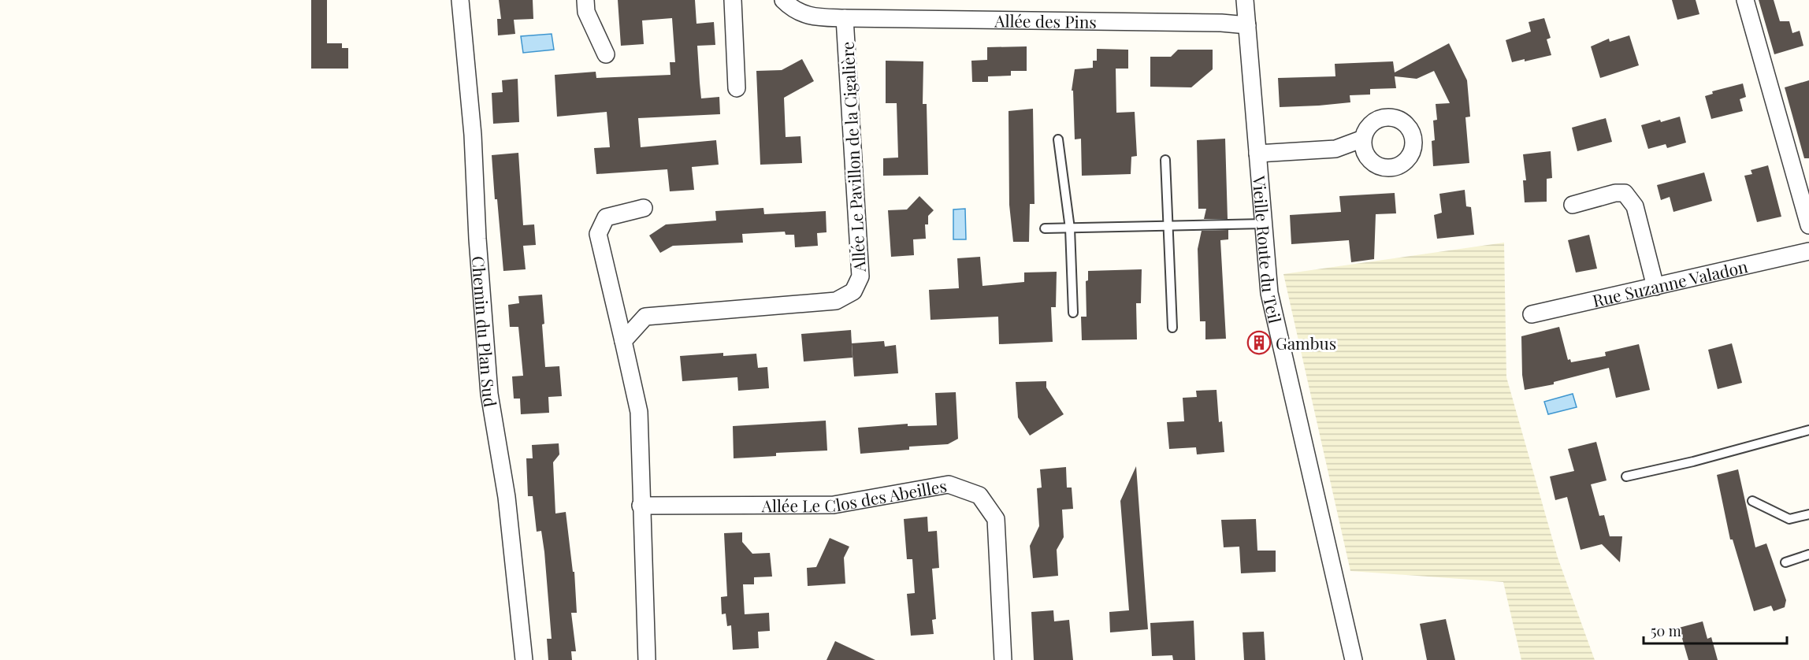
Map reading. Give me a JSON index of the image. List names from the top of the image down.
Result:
{
  "streets": {
    "street": [
      "Allée des Pins",
      "Allée Le Pavillon de la Cigalière",
      "Vieille Route du Teil",
      "Rue Suzanne Valadon",
      "Chemin du Plan Sud",
      "Allée Le Clos des Abeilles"
    ]
  },
  "crossings": [
    ["Allée des Pins", "Allée Le Pavillon de la Cigalière"],
    ["Allée des Pins", "Vieille Route du Teil"]
  ],
  "places": {
    "building": ["Gambus"]
  },
  "scale_bar": "50 m"
}
